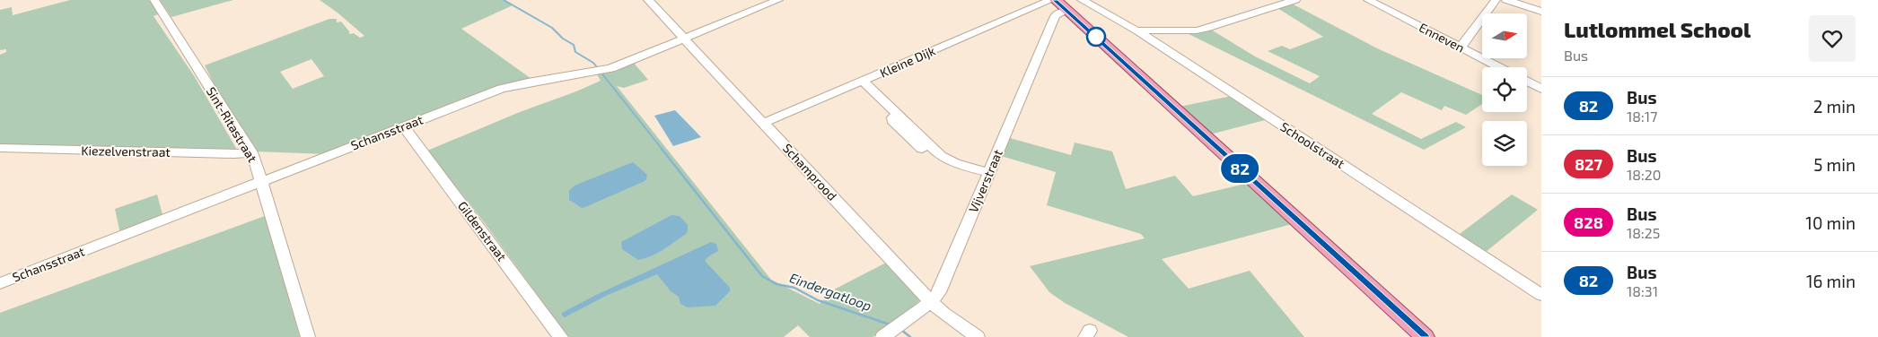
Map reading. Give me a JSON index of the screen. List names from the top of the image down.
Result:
{
  "streets": {
    "street": [
      "Enneven",
      "Kleine Dijk",
      "Sint-Ritastraat",
      "Schansstraat",
      "Schoolstraat",
      "Kiezelvenstraat",
      "Schamprood",
      "Vijverstraat",
      "Gildenstraat"
    ]
  },
  "crossings": [
    ["Kleine Dijk", "Schamprood"],
    ["Sint-Ritastraat", "Schansstraat"],
    ["Sint-Ritastraat", "Kiezelvenstraat"],
    ["Schansstraat", "Schamprood"],
    ["Schansstraat", "Gildenstraat"],
    ["Schamprood", "Vijverstraat"]
  ],
  "water": ["Eindergatloop"],
  "lines": ["bus line 82"],
  "north": "right",
  "page": {
    "on_map": "82",
    "heading": ["Lutlommel School", "Bus"],
    "list": [
      {
        "mark": "82",
        "name": "Bus",
        "note": "18:17",
        "value": "2 min"
      },
      {
        "mark": "827",
        "name": "Bus",
        "note": "18:20",
        "value": "5 min"
      },
      {
        "mark": "828",
        "name": "Bus",
        "note": "18:25",
        "value": "10 min"
      },
      {
        "mark": "82",
        "name": "Bus",
        "note": "18:31",
        "value": "16 min"
      }
    ]
  }
}
